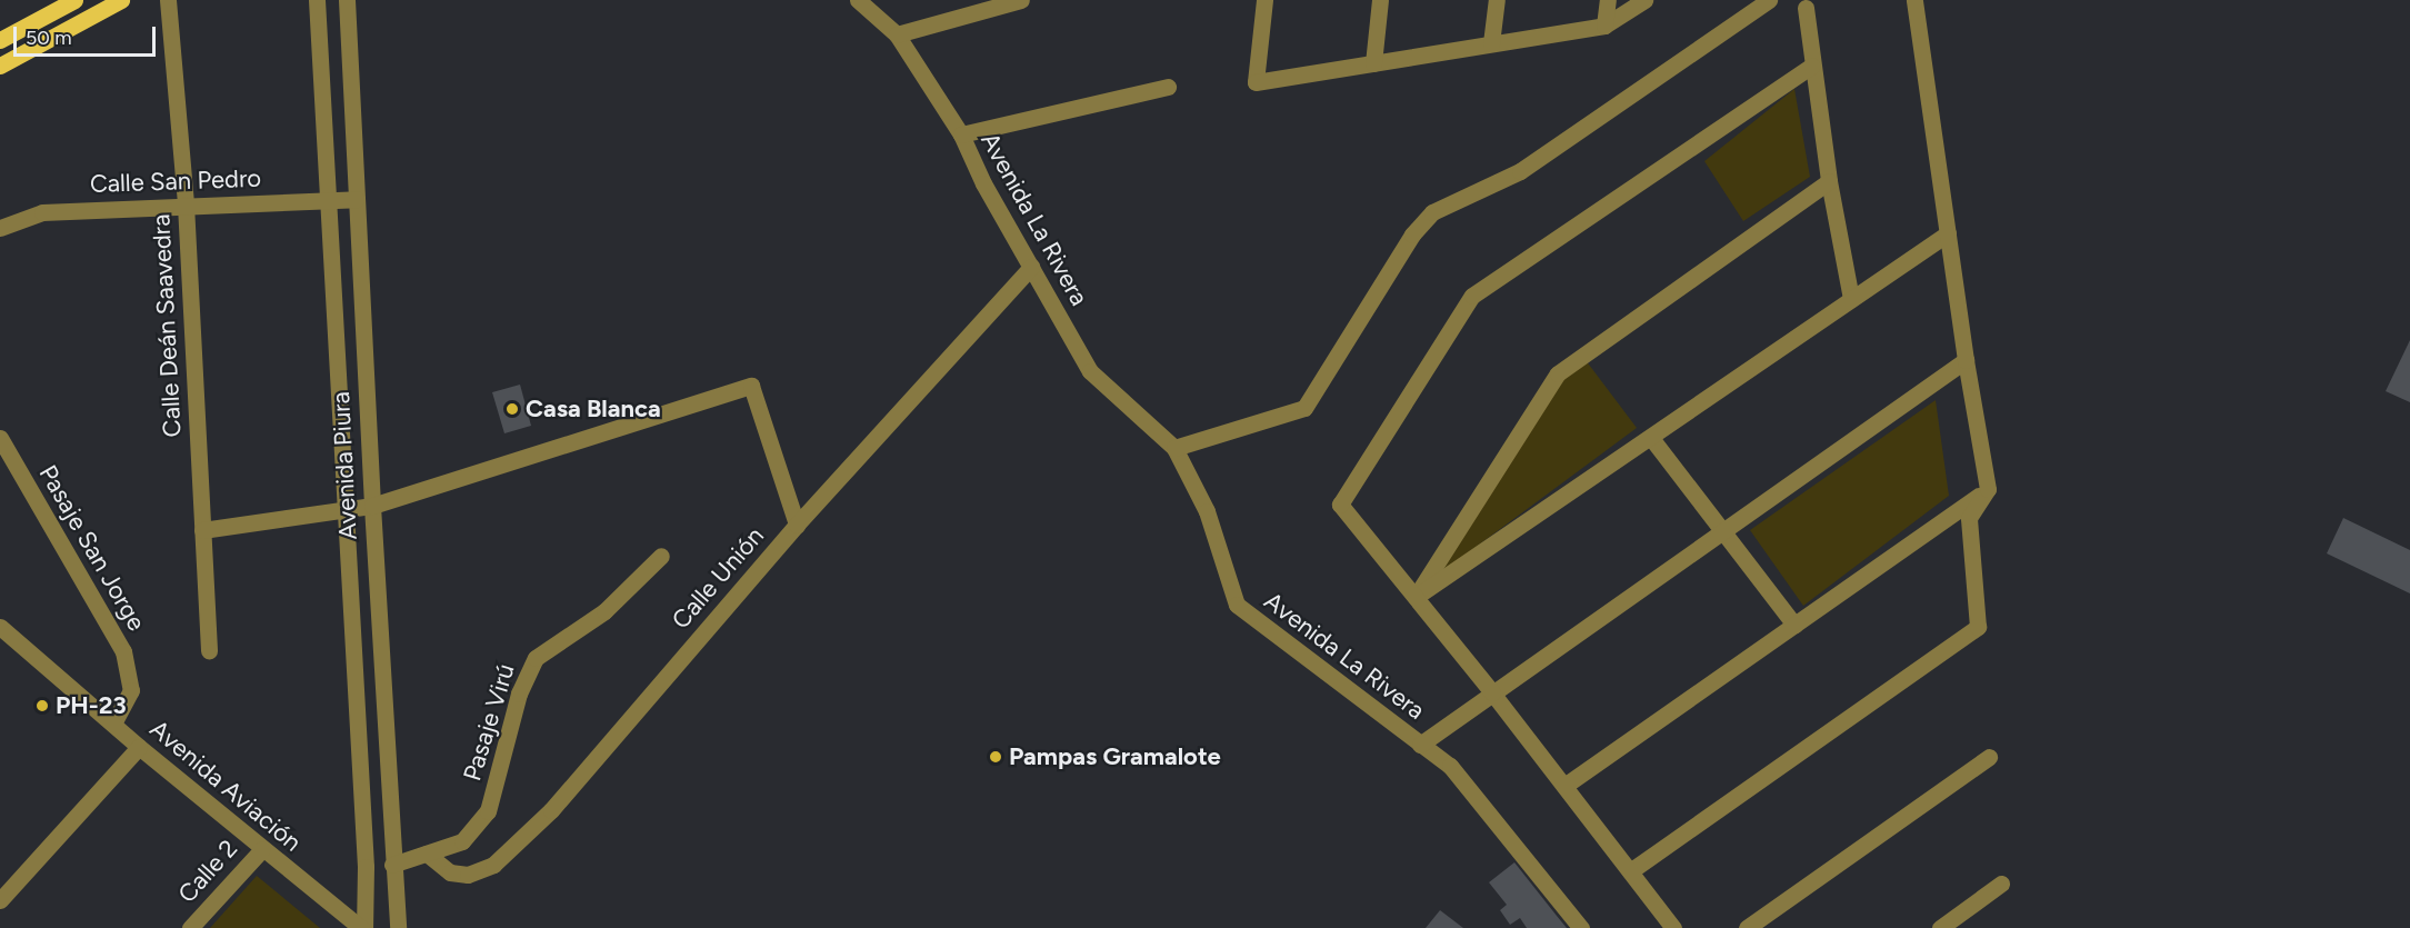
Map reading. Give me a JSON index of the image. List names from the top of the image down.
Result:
{
  "streets": {
    "street": [
      "Calle San Pedro",
      "Avenida La Rivera",
      "Calle Deán Saavedra",
      "Avenida Piura",
      "Pasaje San Jorge",
      "Calle Unión",
      "Pasaje Virú",
      "Avenida Aviación",
      "Calle 2"
    ]
  },
  "crossings": [
    ["Calle San Pedro", "Calle Deán Saavedra"],
    ["Calle San Pedro", "Avenida Piura"],
    ["Avenida La Rivera", "Calle Unión"],
    ["Avenida Piura", "Pasaje Virú"],
    ["Avenida Piura", "Avenida Aviación"],
    ["Pasaje San Jorge", "Avenida Aviación"],
    ["Calle Unión", "Pasaje Virú"],
    ["Avenida Aviación", "Calle 2"]
  ],
  "places": ["Casa Blanca", "PH-23", "Pampas Gramalote"],
  "scale_bar": "50 m"
}
